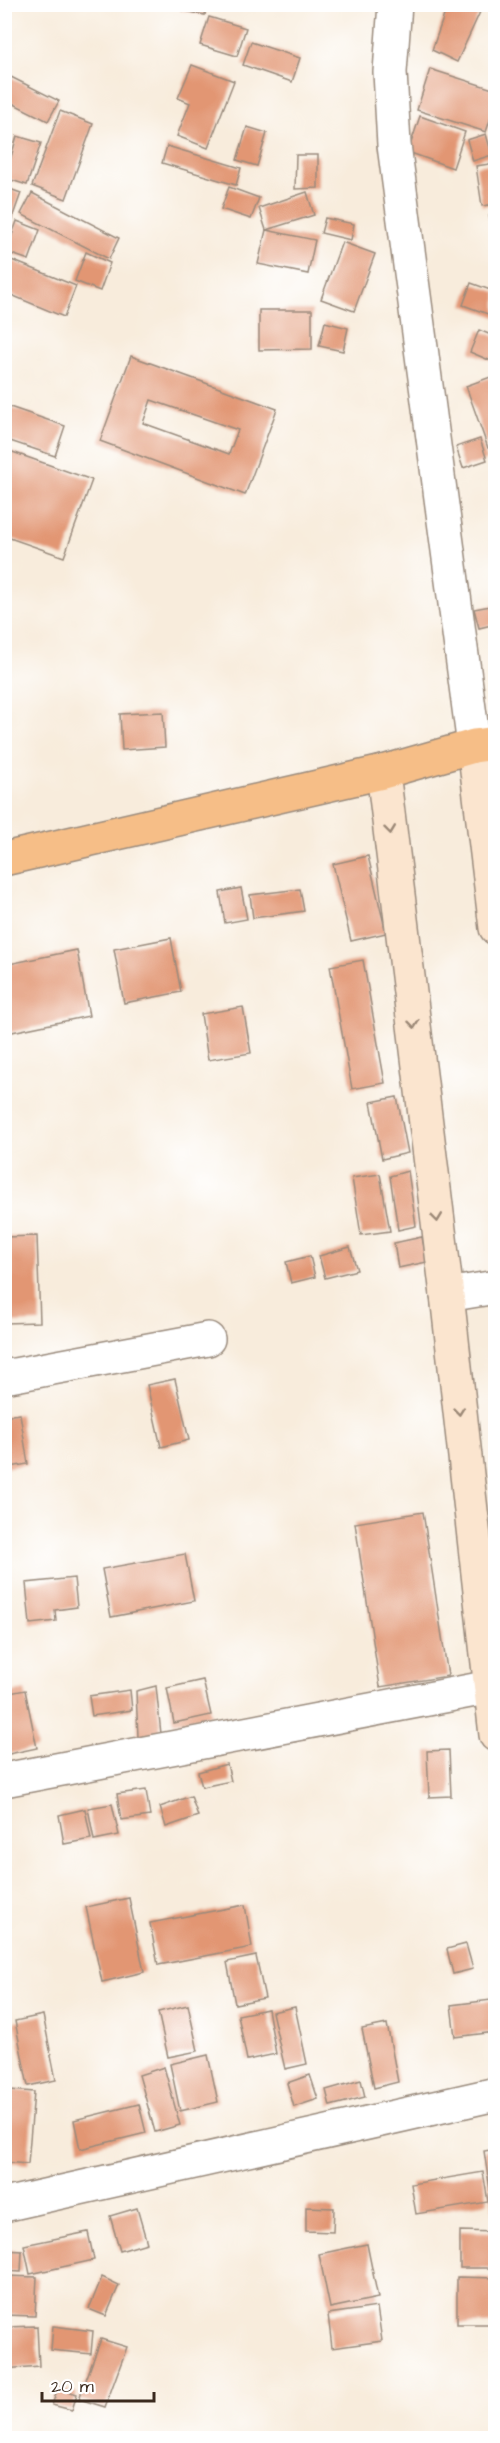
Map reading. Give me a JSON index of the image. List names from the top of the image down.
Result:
{
  "scale_bar": "20 m"
}
